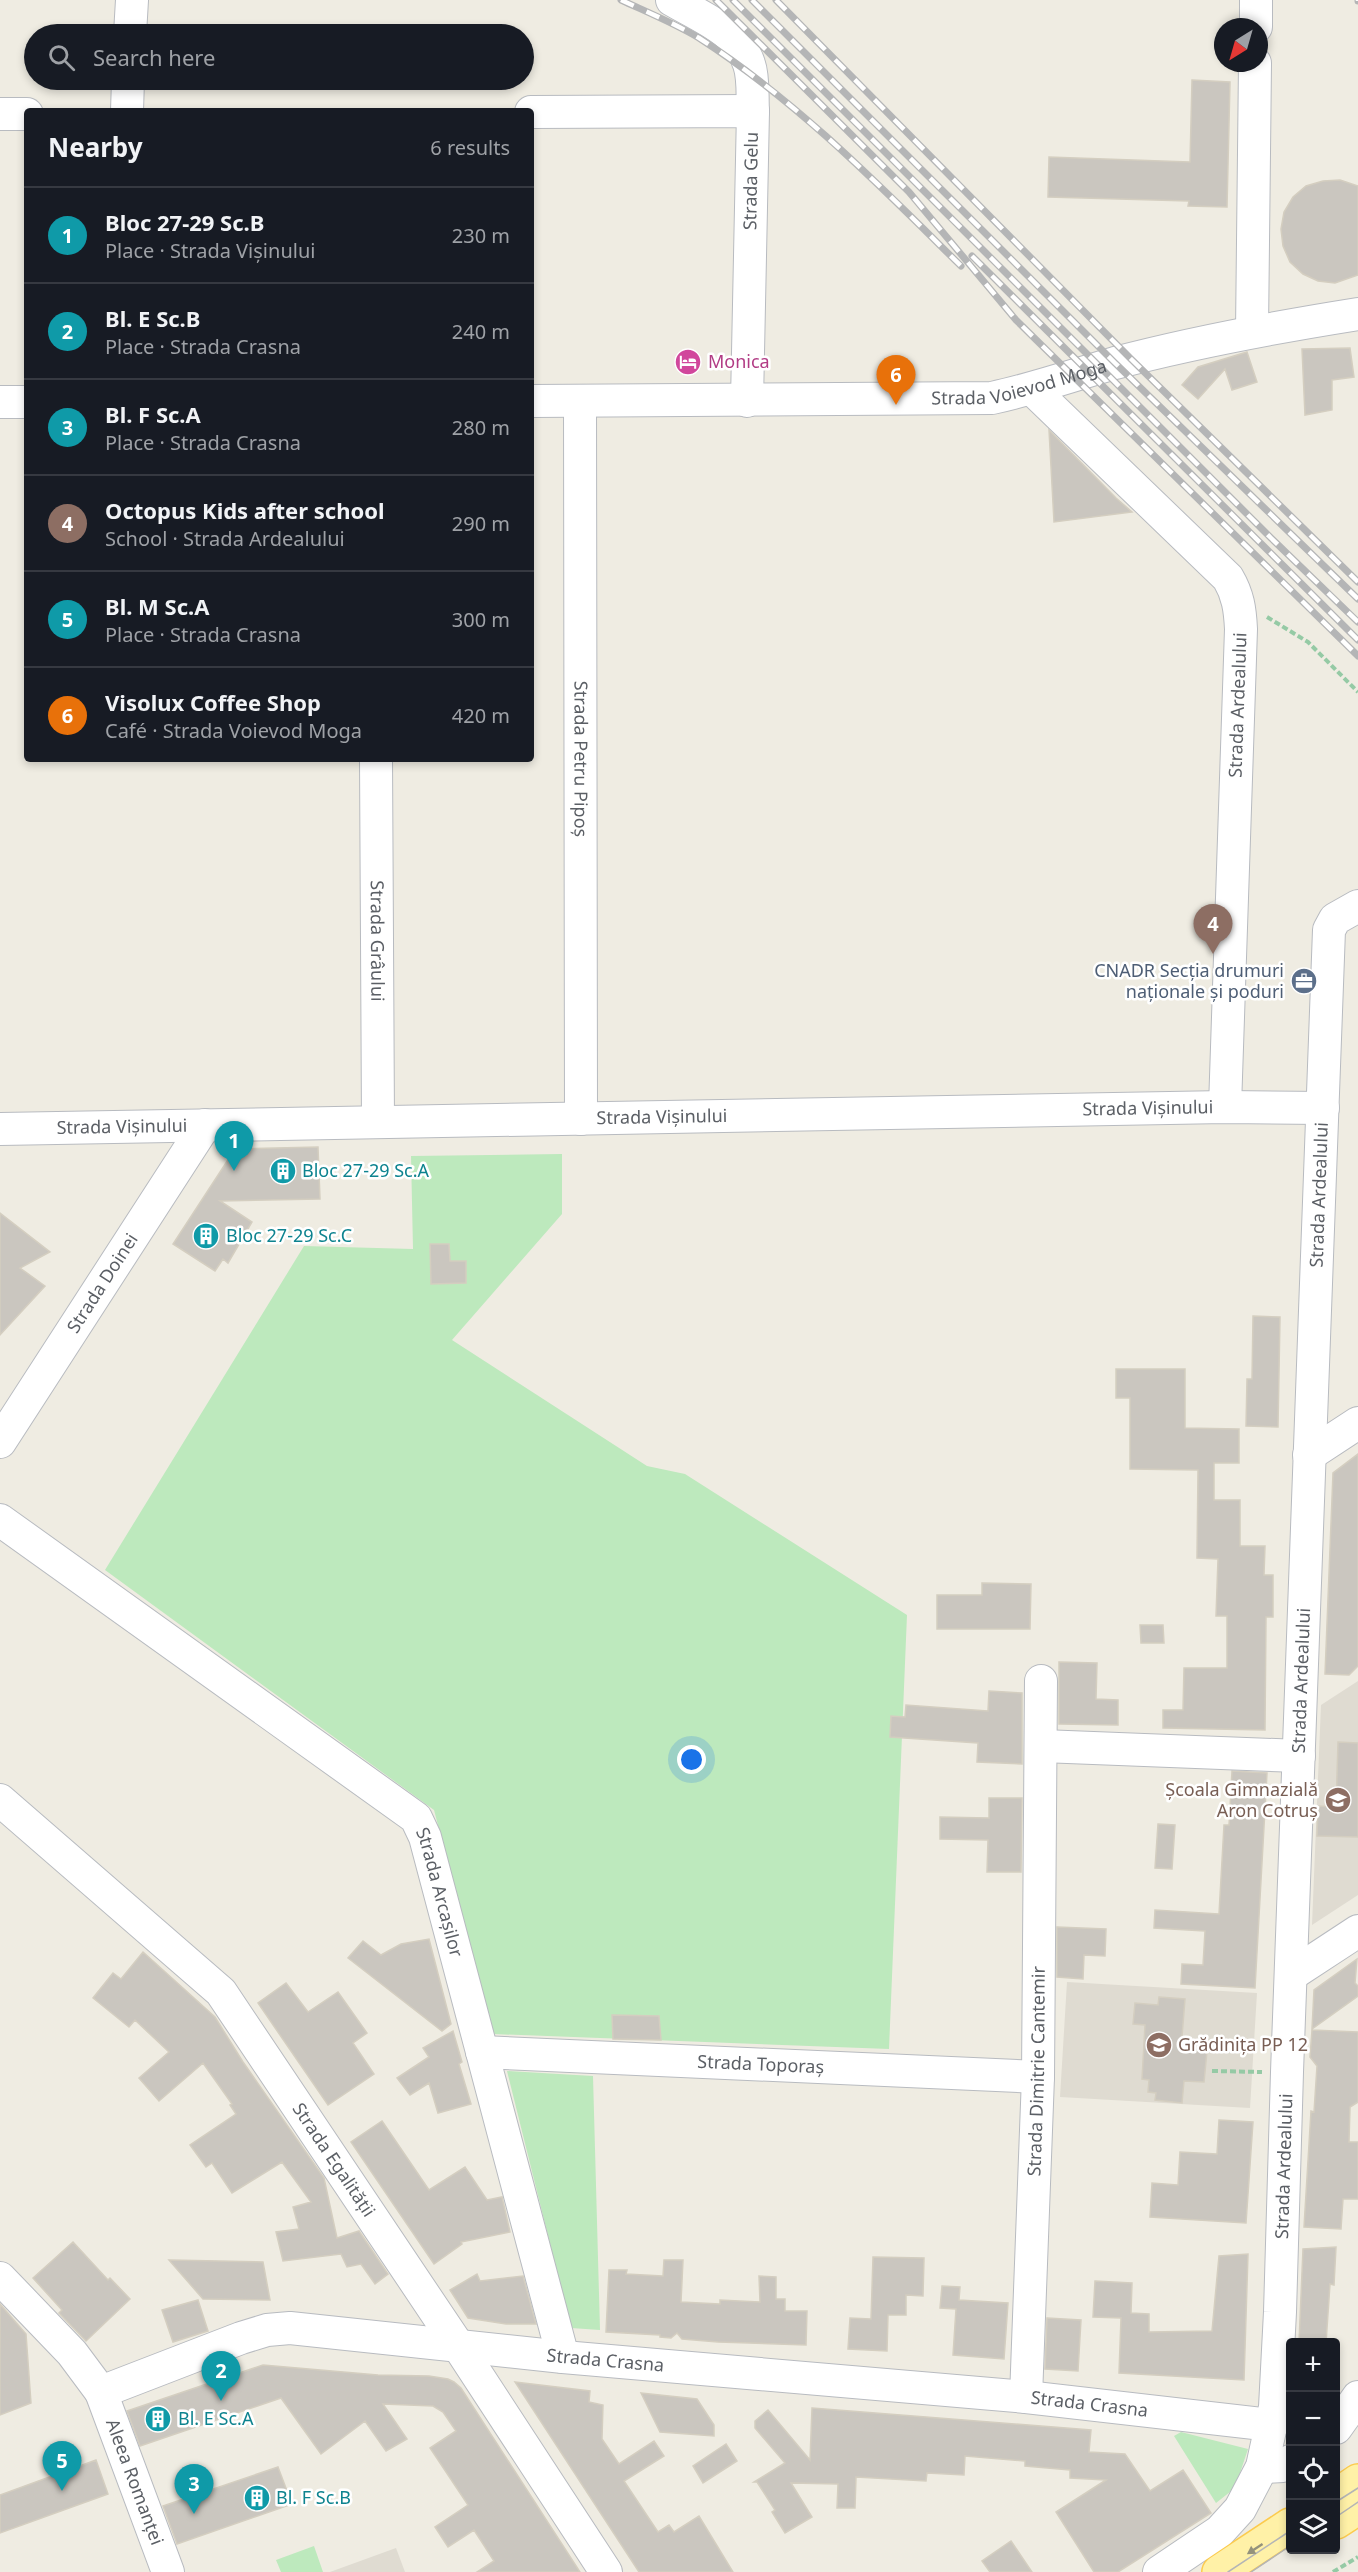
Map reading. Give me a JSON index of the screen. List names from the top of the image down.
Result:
{
  "streets": {
    "street": [
      "Strada Gelu",
      "Strada Voievod Moga",
      "Strada Ardealului",
      "Strada Petru Pipoș",
      "Strada Grâului",
      "Strada Vișinului",
      "Strada Doinei",
      "Strada Arcașilor",
      "Strada Toporaș",
      "Strada Dimitrie Cantemir",
      "Strada Egalității",
      "Strada Crasna",
      "Aleea Romanței"
    ]
  },
  "crossings": [
    ["Strada Gelu", "Strada Voievod Moga"],
    ["Strada Voievod Moga", "Strada Ardealului"],
    ["Strada Voievod Moga", "Strada Petru Pipoș"],
    ["Strada Ardealului", "Strada Vișinului"],
    ["Strada Ardealului", "Strada Crasna"],
    ["Strada Petru Pipoș", "Strada Vișinului"],
    ["Strada Grâului", "Strada Vișinului"],
    ["Strada Vișinului", "Strada Doinei"],
    ["Strada Arcașilor", "Strada Toporaș"],
    ["Strada Arcașilor", "Strada Crasna"],
    ["Strada Toporaș", "Strada Dimitrie Cantemir"],
    ["Strada Dimitrie Cantemir", "Strada Crasna"],
    ["Strada Egalității", "Strada Crasna"],
    ["Strada Crasna", "Aleea Romanței"]
  ],
  "places": {
    "hotel": ["Monica"],
    "office": ["CNADR Secția drumuri naționale și poduri"],
    "building": [
      "Bloc 27-29 Sc.A",
      "Bloc 27-29 Sc.C",
      "Bl. E Sc.A",
      "Bl. F Sc.B"
    ],
    "school or university": ["Școala Gimnazială Aron Cotruș", "Grădinița PP 12"]
  },
  "north": "bottom left",
  "page": {
    "search": "Search here",
    "heading": ["Nearby", "6 results"],
    "list": [
      {
        "mark": "1",
        "name": "Bloc 27-29 Sc.B",
        "note": "Place · Strada Vișinului",
        "value": "230 m"
      },
      {
        "mark": "2",
        "name": "Bl. E Sc.B",
        "note": "Place · Strada Crasna",
        "value": "240 m"
      },
      {
        "mark": "3",
        "name": "Bl. F Sc.A",
        "note": "Place · Strada Crasna",
        "value": "280 m"
      },
      {
        "mark": "4",
        "name": "Octopus Kids after school",
        "note": "School · Strada Ardealului",
        "value": "290 m"
      },
      {
        "mark": "5",
        "name": "Bl. M Sc.A",
        "note": "Place · Strada Crasna",
        "value": "300 m"
      },
      {
        "mark": "6",
        "name": "Visolux Coffee Shop",
        "note": "Café · Strada Voievod Moga",
        "value": "420 m"
      }
    ],
    "pins": [
      "6",
      "4",
      "1",
      "2",
      "5",
      "3"
    ],
    "map_buttons": ["+", "−"]
  }
}
